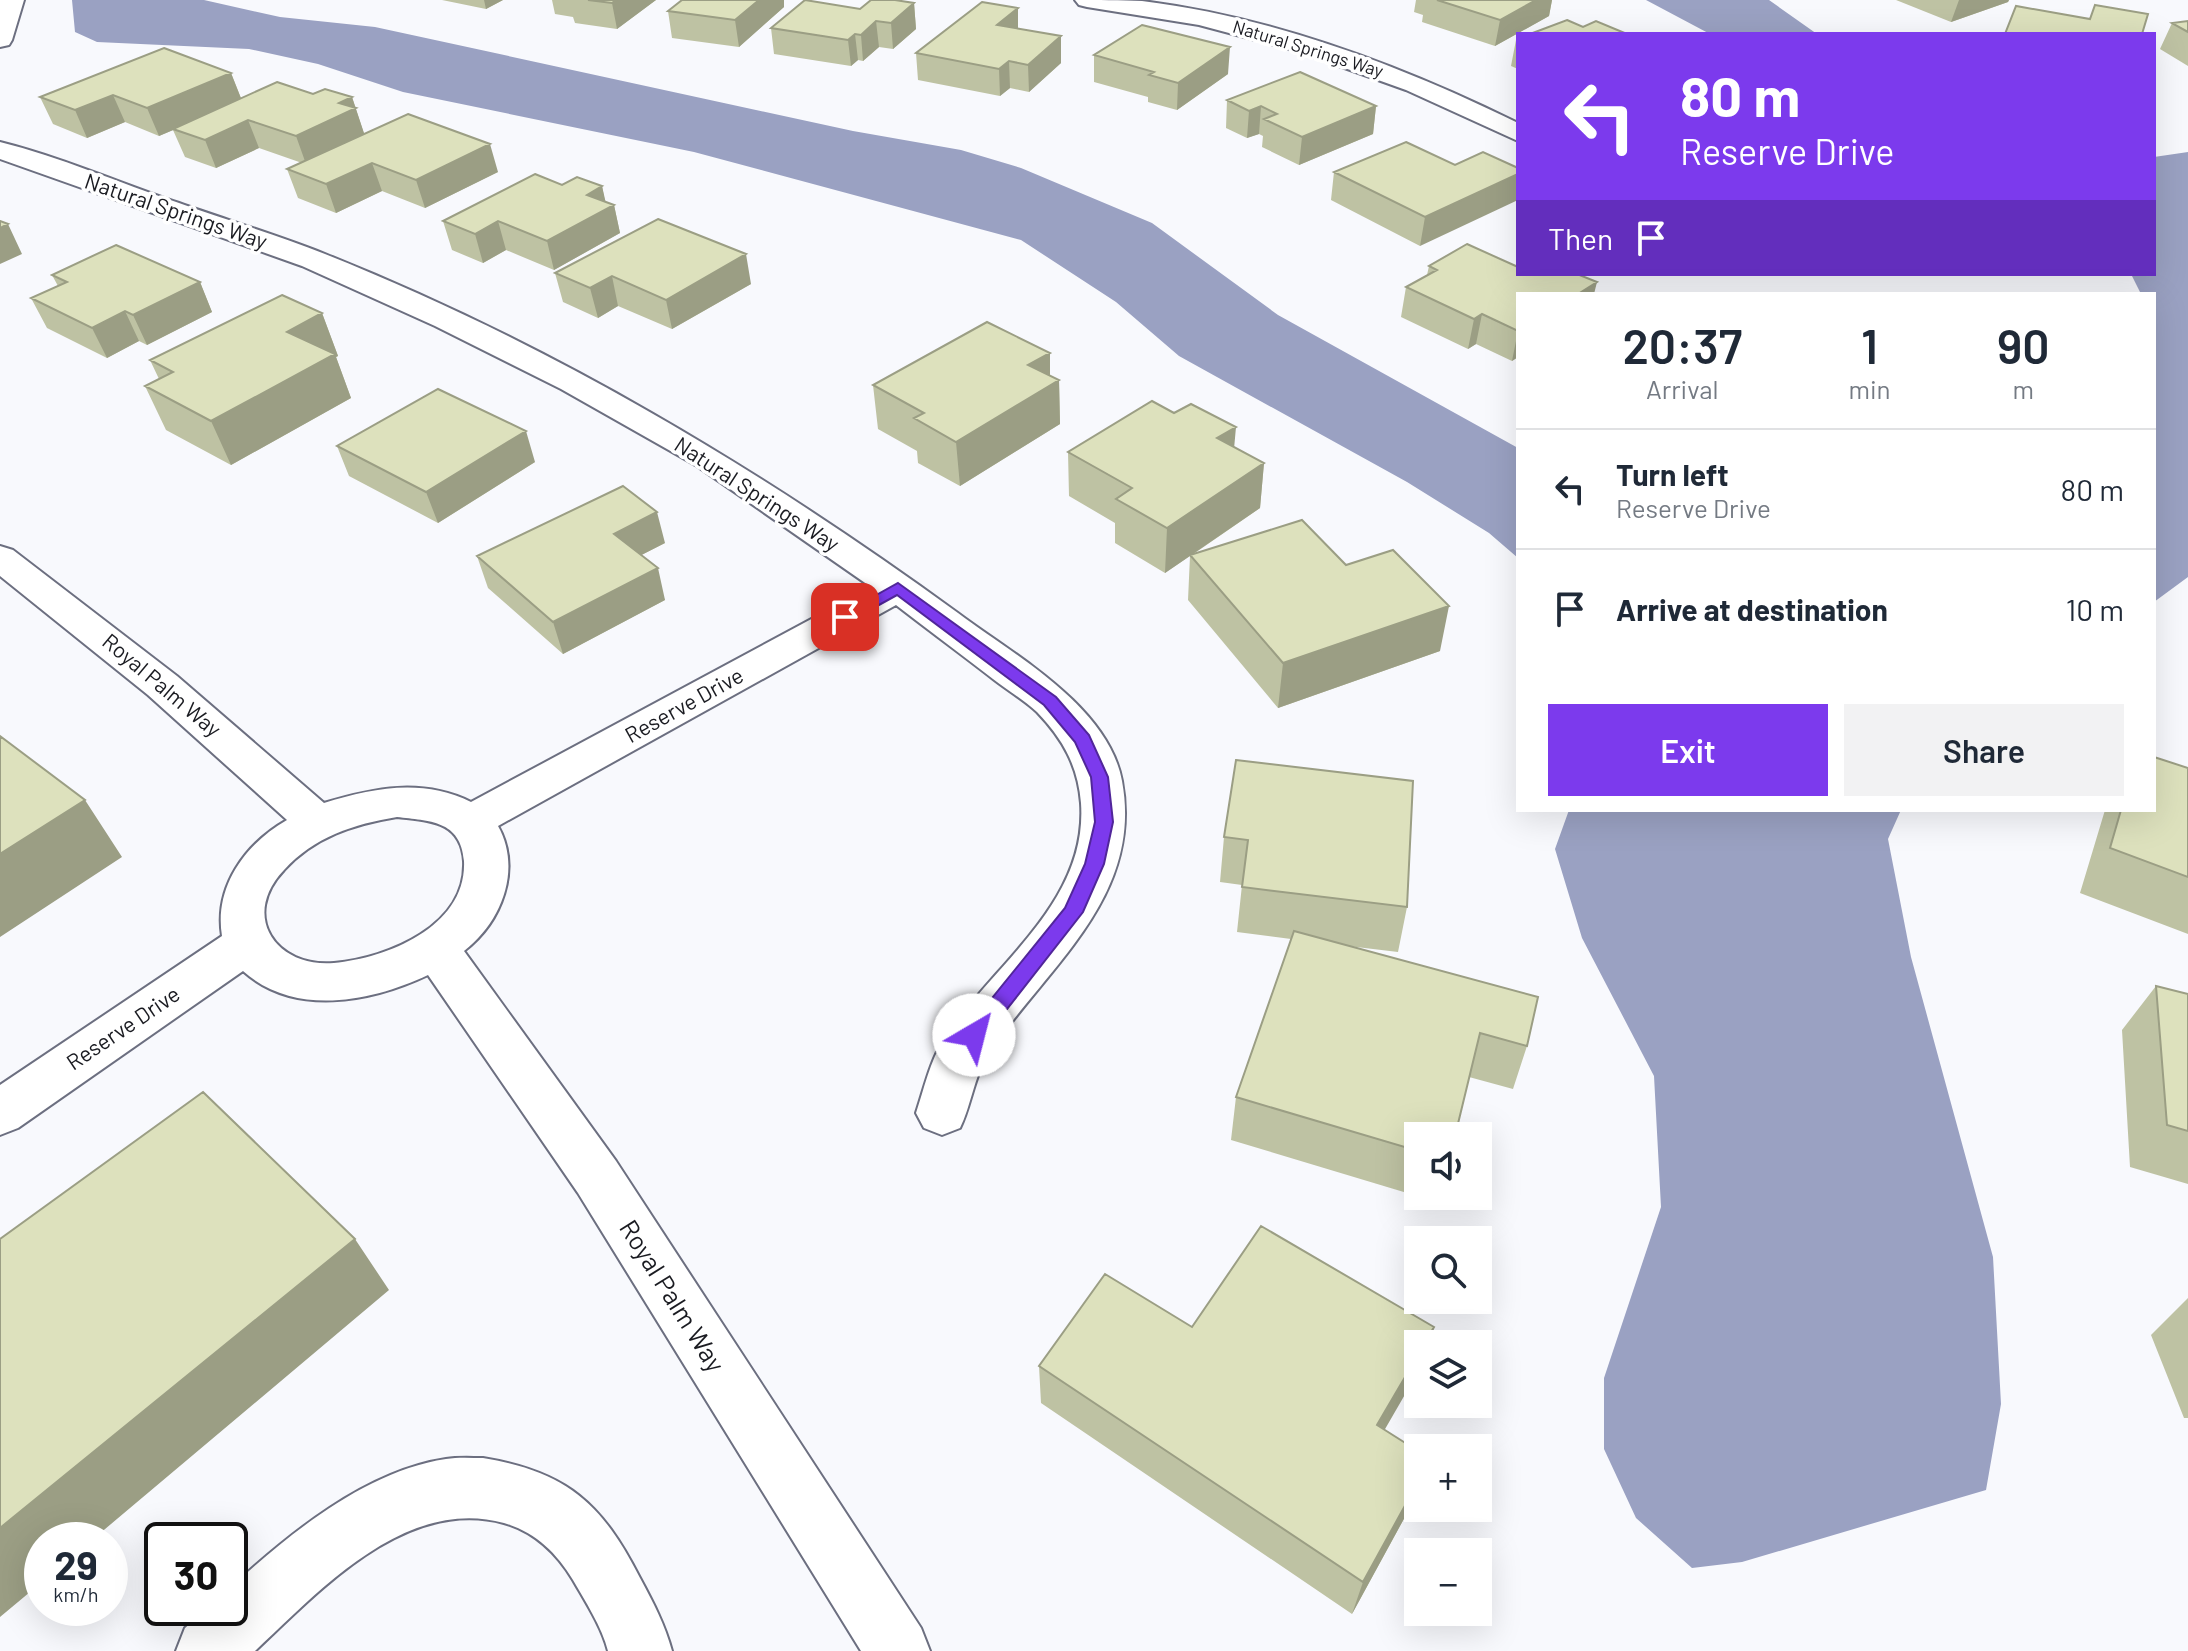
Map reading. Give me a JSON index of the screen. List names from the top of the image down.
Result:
{
  "streets": {
    "street": ["Natural Springs Way", "Royal Palm Way", "Reserve Drive"]
  },
  "crossings": [
    ["Natural Springs Way", "Reserve Drive"],
    ["Royal Palm Way", "Reserve Drive"]
  ],
  "page": {
    "turn": ["80 m", "Reserve Drive"],
    "then": "Then",
    "eta": [
      "20:37",
      "Arrival",
      "1",
      "min",
      "90",
      "m"
    ],
    "list": [
      {
        "name": "Turn left",
        "note": "Reserve Drive",
        "value": "80 m"
      },
      {
        "name": "Arrive at destination",
        "value": "10 m"
      }
    ],
    "buttons": ["Exit", "Share"],
    "map_buttons": ["+", "−"],
    "speed": "29 km/h",
    "limit": "30"
  }
}
